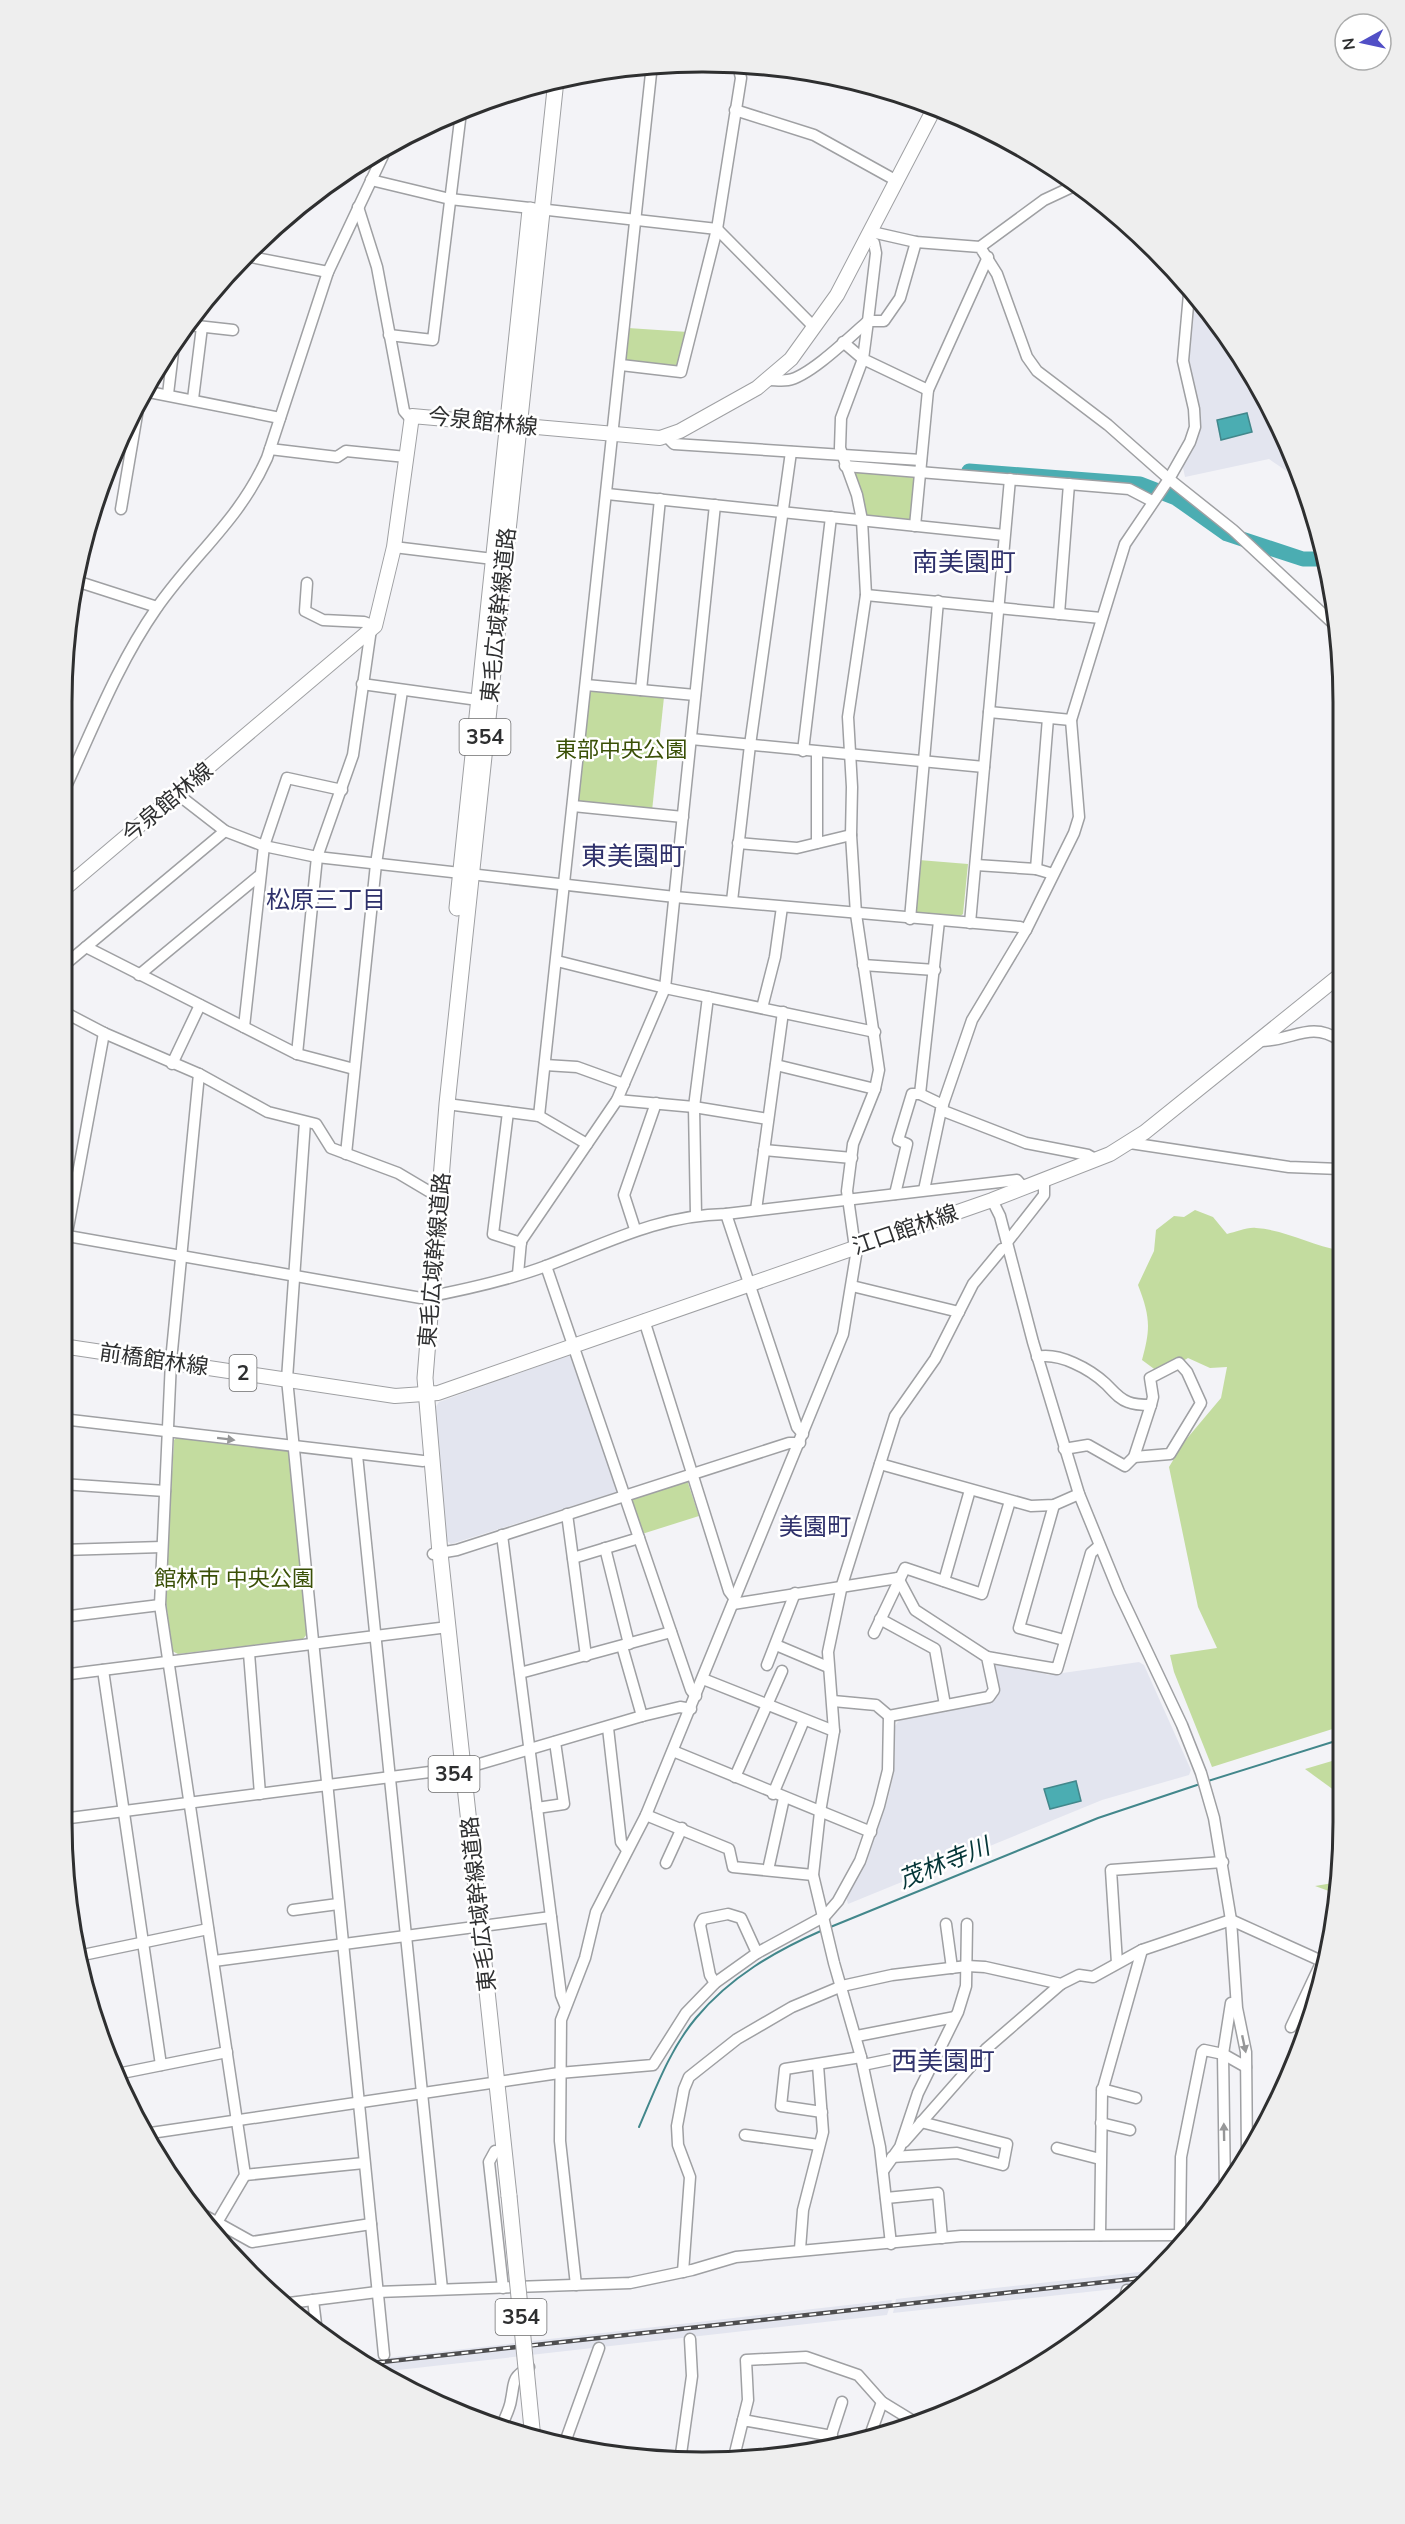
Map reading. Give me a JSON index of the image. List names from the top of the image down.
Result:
{
  "streets": {
    "highway": ["東毛広域幹線道路", "354"],
    "main road": [
      "今泉館林線",
      "江口館林線",
      "前橋館林線",
      "2"
    ]
  },
  "crossings": [
    ["今泉館林線", "東毛広域幹線道路"],
    ["東毛広域幹線道路", "江口館林線"],
    ["東毛広域幹線道路", "前橋館林線"],
    ["江口館林線", "前橋館林線"]
  ],
  "districts": [
    "南美園町",
    "東美園町",
    "松原三丁目",
    "美園町",
    "西美園町"
  ],
  "water": ["茂林寺川"],
  "parks": ["東部中央公園", "館林市 中央公園"],
  "north": "left"
}
